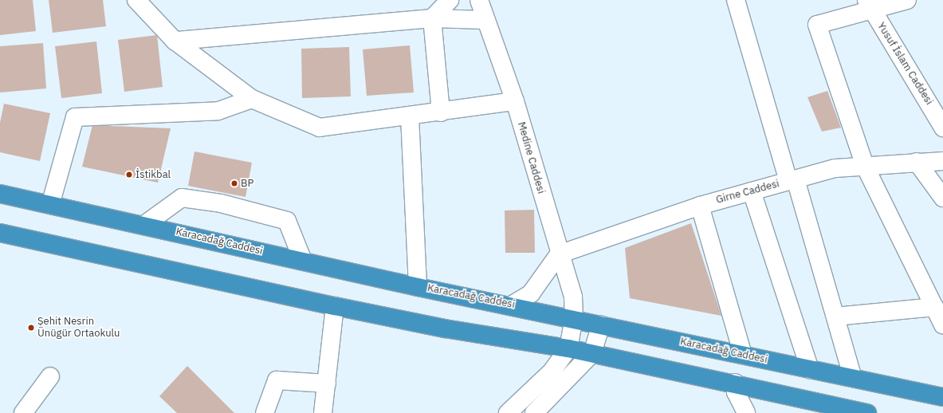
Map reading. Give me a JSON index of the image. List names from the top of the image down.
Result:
{
  "streets": {
    "highway": ["Karacadağ Caddesi"],
    "street": ["Yusuf İslam Caddesi", "Medine Caddesi", "Girne Caddesi"]
  },
  "crossings": [
    ["Medine Caddesi", "Girne Caddesi"],
    ["Medine Caddesi", "Karacadağ Caddesi"]
  ],
  "places": ["İstikbal", "BP", "Şehit Nesrin Ünügür Ortaokulu"]
}
